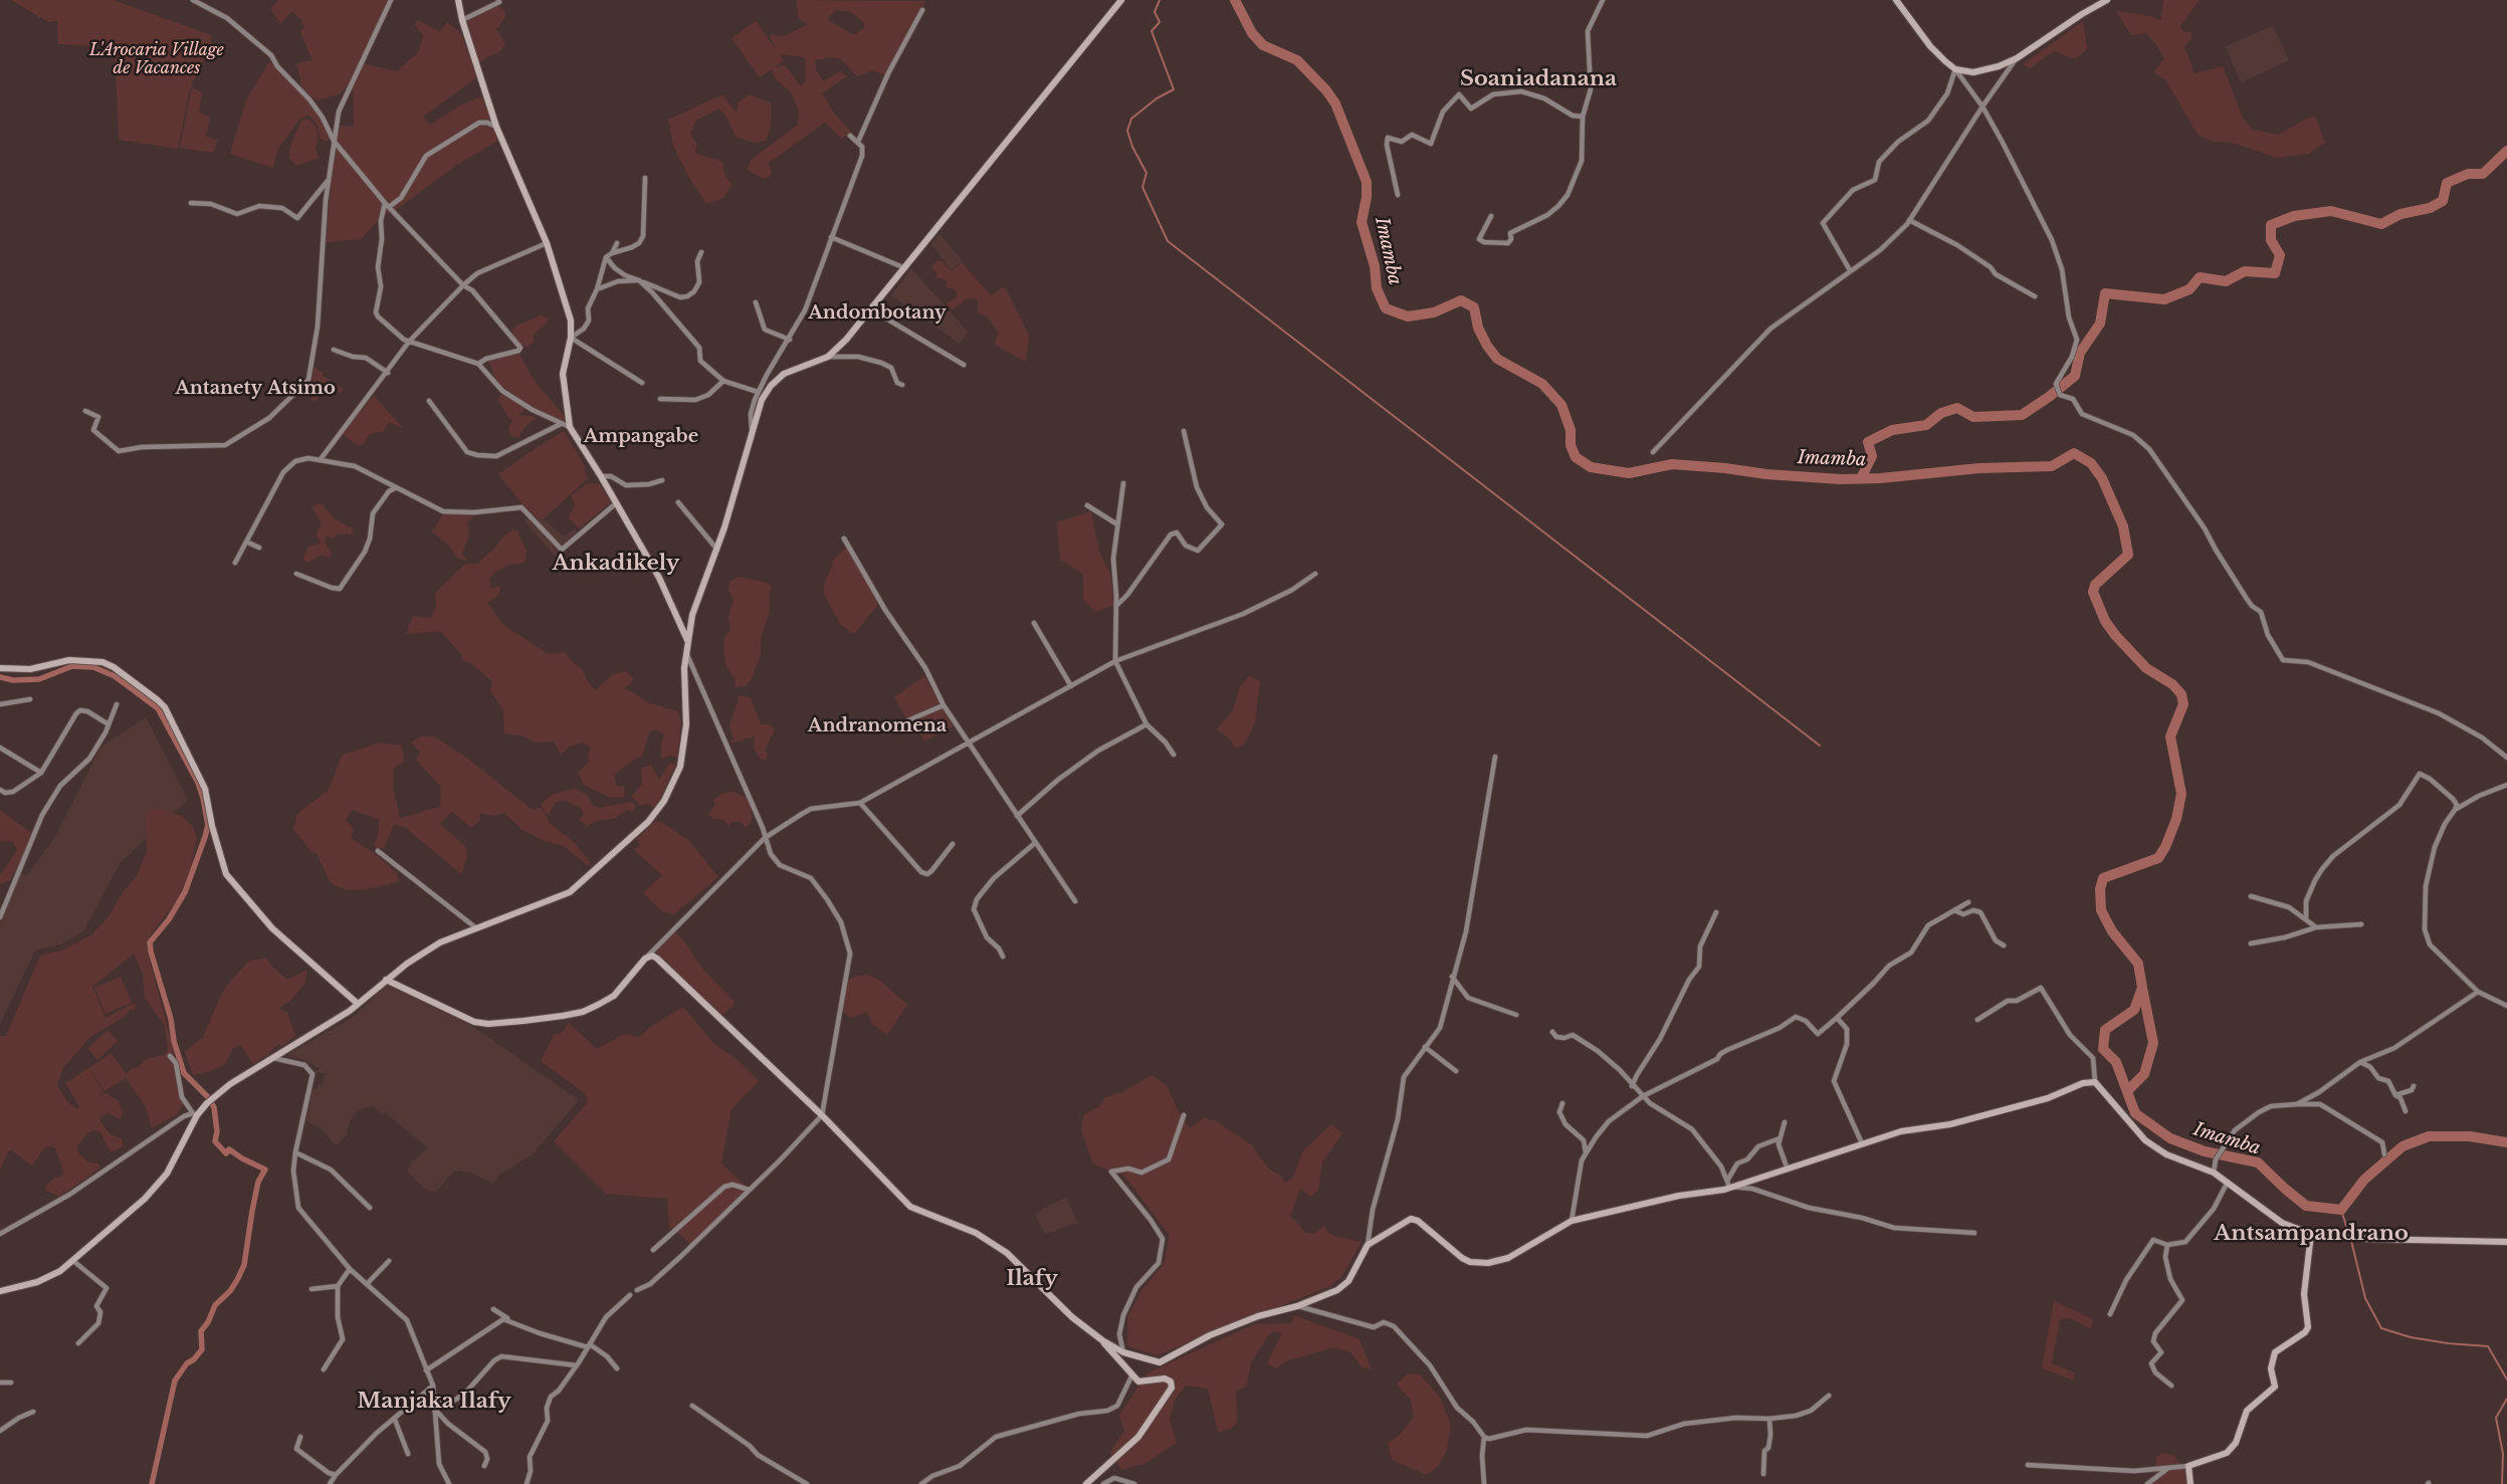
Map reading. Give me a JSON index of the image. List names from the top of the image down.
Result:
{
  "districts": [
    "Soaniadanana",
    "Andombotany",
    "Antanety Atsimo",
    "Ampangabe",
    "Ankadikely",
    "Andranomena",
    "Antsampandrano",
    "Ilafy",
    "Manjaka Ilafy"
  ],
  "water": ["Imamba"],
  "parks": ["L'Arocaria Village de Vacances"]
}
